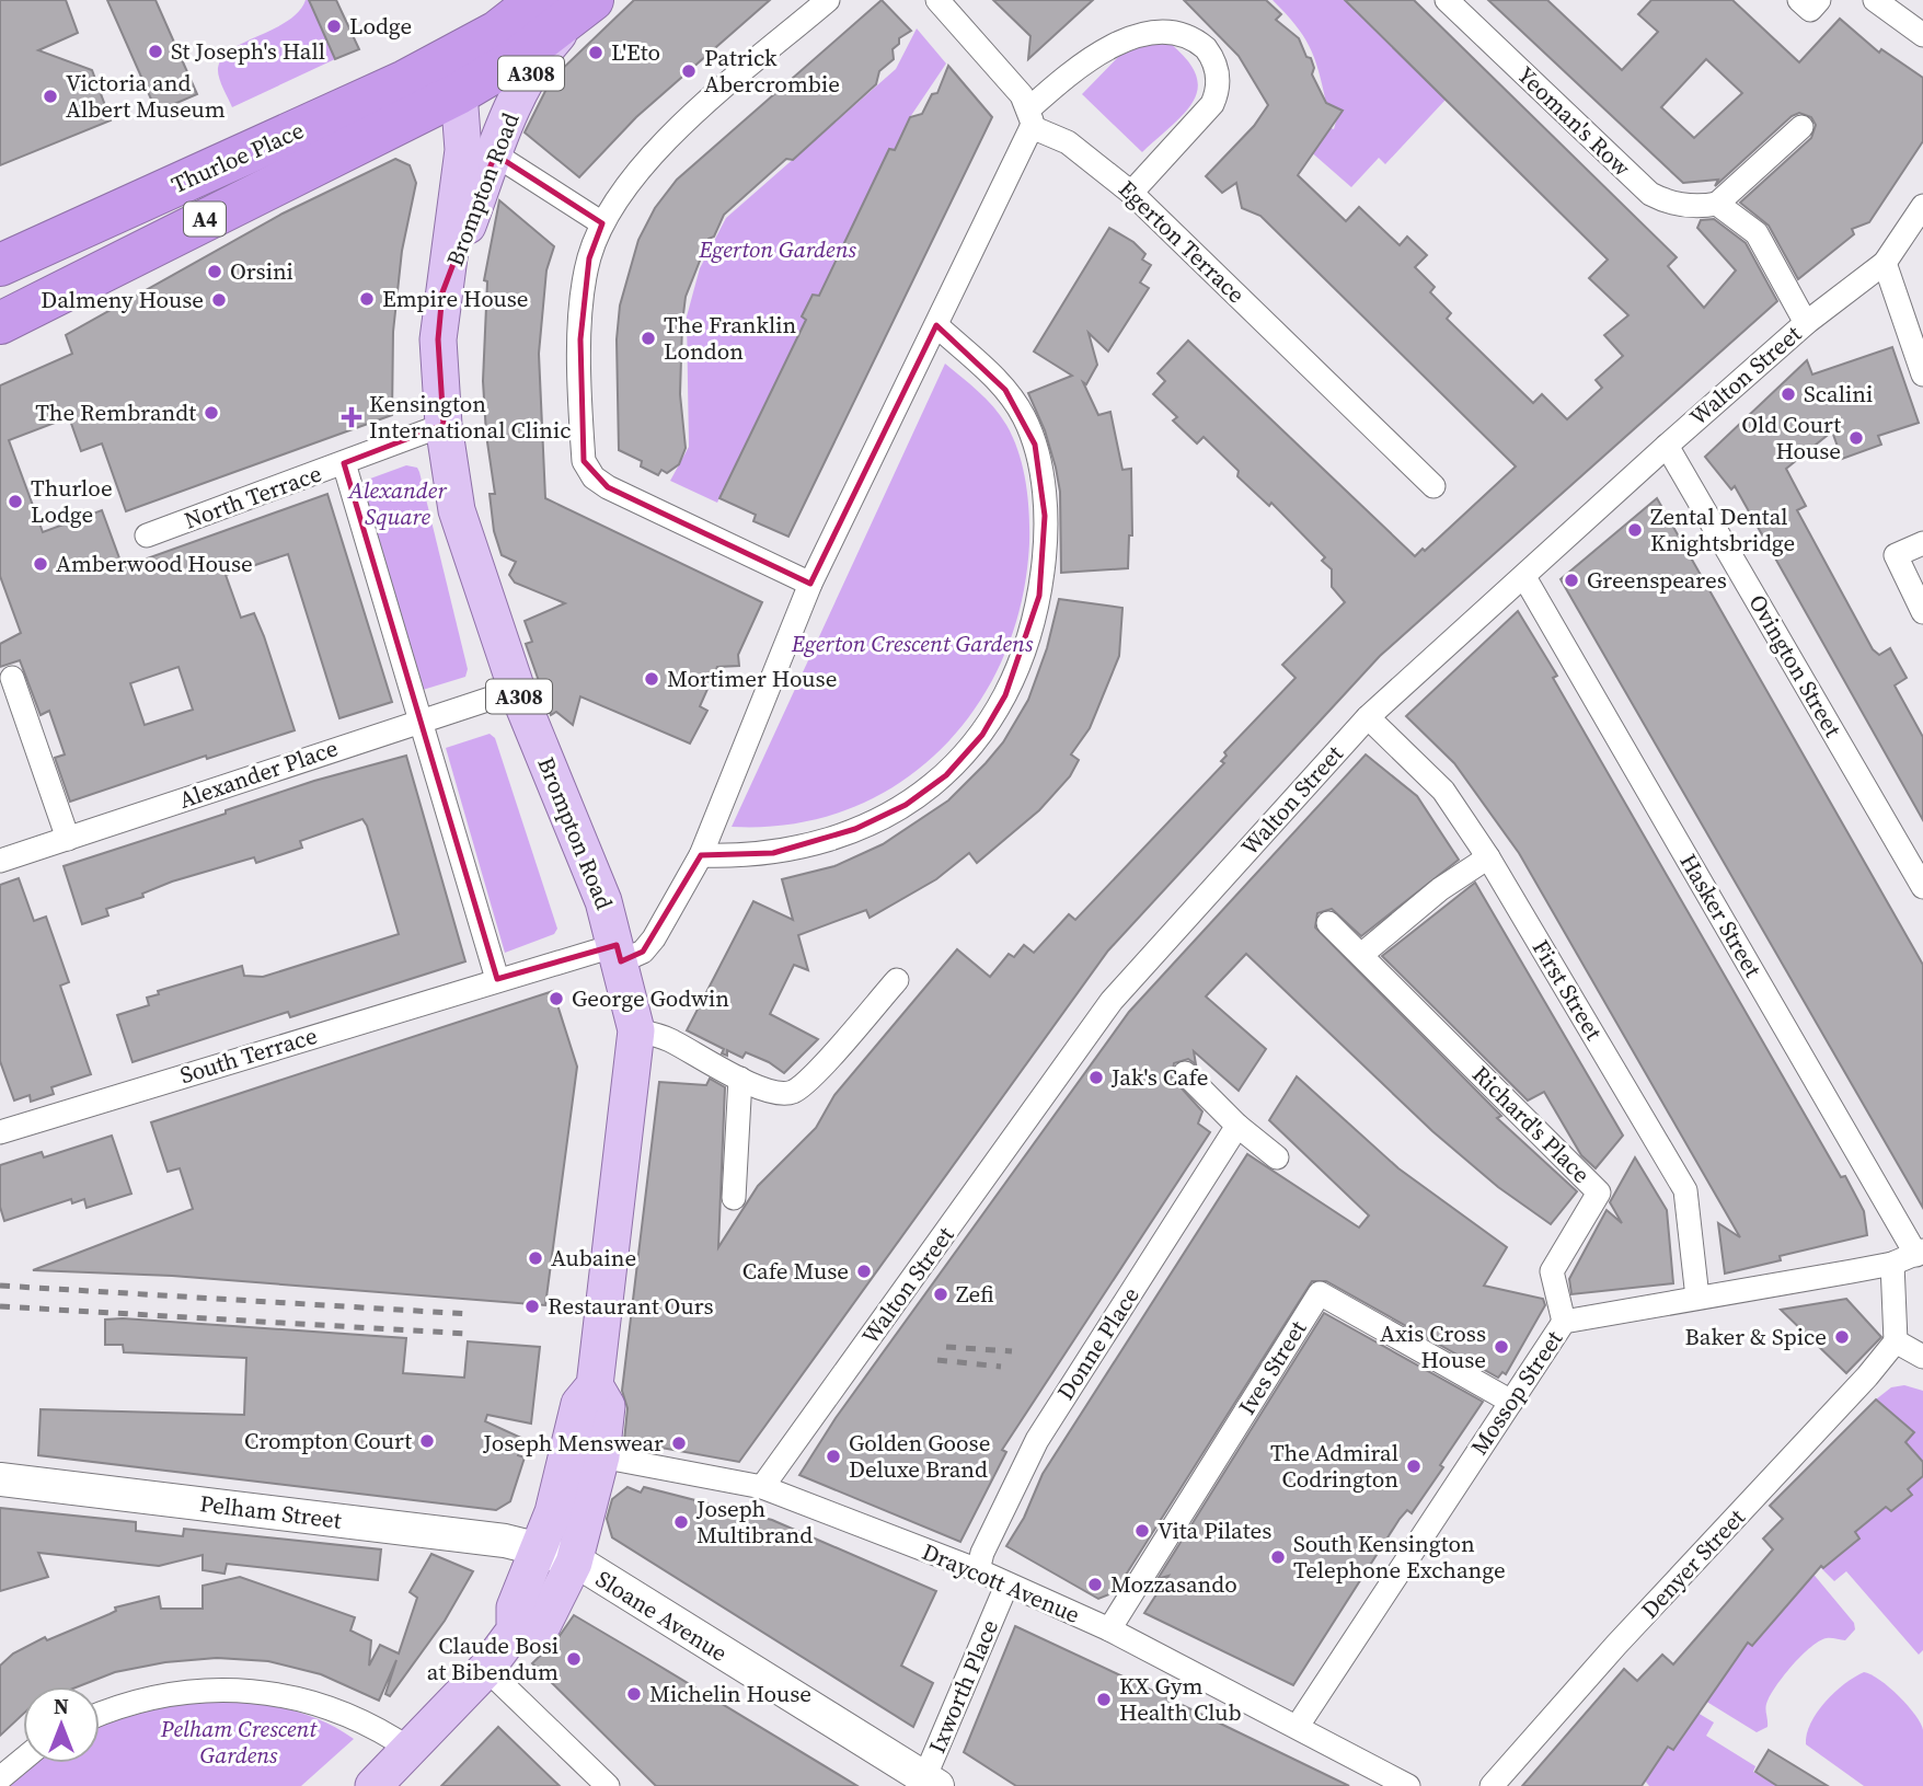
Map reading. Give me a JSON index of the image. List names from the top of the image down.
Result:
{
  "streets": {
    "highway": ["Thurloe Place", "Brompton Road", "A4"],
    "main road": ["A308"],
    "street": [
      "Yeoman's Row",
      "Egerton Terrace",
      "Walton Street",
      "North Terrace",
      "Ovington Street",
      "Alexander Place",
      "Hasker Street",
      "First Street",
      "South Terrace",
      "Richard's Place",
      "Donne Place",
      "Ives Street",
      "Mossop Street",
      "Pelham Street",
      "Denyer Street",
      "Draycott Avenue",
      "Sloane Avenue",
      "Ixworth Place"
    ]
  },
  "crossings": [
    ["A308", "Brompton Road"],
    ["A308", "Pelham Street"],
    ["A308", "Sloane Avenue"],
    ["Thurloe Place", "Brompton Road"],
    ["Thurloe Place", "A4"],
    ["Brompton Road", "A4"],
    ["Brompton Road", "North Terrace"],
    ["Brompton Road", "Alexander Place"],
    ["Brompton Road", "Pelham Street"],
    ["Brompton Road", "Draycott Avenue"],
    ["Brompton Road", "Sloane Avenue"],
    ["Walton Street", "Ovington Street"],
    ["Walton Street", "Hasker Street"],
    ["Walton Street", "First Street"],
    ["Walton Street", "Draycott Avenue"],
    ["Hasker Street", "Mossop Street"],
    ["First Street", "Mossop Street"],
    ["Richard's Place", "Mossop Street"],
    ["Donne Place", "Draycott Avenue"],
    ["Ives Street", "Mossop Street"],
    ["Ives Street", "Draycott Avenue"],
    ["Mossop Street", "Draycott Avenue"],
    ["Pelham Street", "Sloane Avenue"],
    ["Draycott Avenue", "Ixworth Place"],
    ["Sloane Avenue", "Ixworth Place"]
  ],
  "parks": [
    "Egerton Gardens",
    "Alexander Square",
    "Egerton Crescent Gardens",
    "Pelham Crescent Gardens"
  ],
  "places": {
    "other": [
      "Lodge",
      "St Joseph's Hall",
      "L'Eto",
      "Patrick Abercrombie",
      "Victoria and Albert Museum",
      "Orsini",
      "Empire House",
      "Dalmeny House",
      "The Franklin London",
      "Scalini",
      "The Rembrandt",
      "Old Court House",
      "Thurloe Lodge",
      "Zental Dental Knightsbridge",
      "Amberwood House",
      "Greenspeares",
      "Mortimer House",
      "George Godwin",
      "Jak's Cafe",
      "Aubaine",
      "Cafe Muse",
      "Zefi",
      "Restaurant Ours",
      "Baker & Spice",
      "Axis Cross House",
      "Crompton Court",
      "Joseph Menswear",
      "Golden Goose Deluxe Brand",
      "The Admiral Codrington",
      "Joseph Multibrand",
      "Vita Pilates",
      "South Kensington Telephone Exchange",
      "Mozzasando",
      "Claude Bosi at Bibendum",
      "Michelin House",
      "KX Gym Health Club"
    ],
    "health": ["Kensington International Clinic"]
  },
  "north": "top"
}
